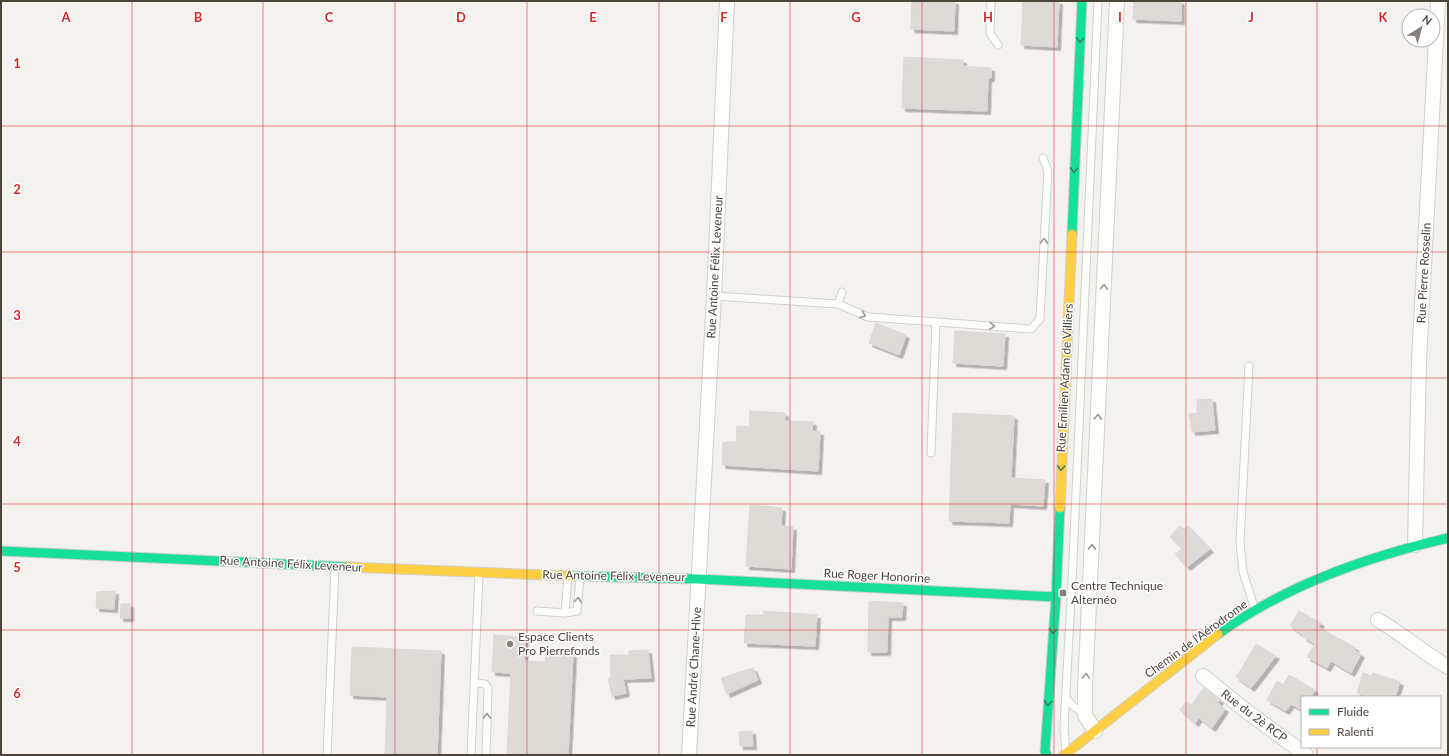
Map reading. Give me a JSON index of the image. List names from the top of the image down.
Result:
{
  "streets": {
    "street": [
      "Rue Antoine Félix Leveneur",
      "Rue Pierre Rosselin",
      "Rue Emilien Adam de Villiers",
      "Rue Roger Honorine",
      "Chemin de l'Aérodrome",
      "Rue André Chane-Hive",
      "Rue du 2è RCP"
    ]
  },
  "crossings": [
    ["Rue Antoine Félix Leveneur", "Rue Roger Honorine"],
    ["Rue Antoine Félix Leveneur", "Rue André Chane-Hive"],
    ["Rue Pierre Rosselin", "Chemin de l'Aérodrome"],
    ["Rue Emilien Adam de Villiers", "Rue Roger Honorine"],
    ["Rue Roger Honorine", "Rue André Chane-Hive"]
  ],
  "places": {
    "transit": ["Centre Technique Alternéo"],
    "other": ["Espace Clients Pro Pierrefonds"]
  },
  "legend": ["Fluide", "Ralenti"],
  "north": "top right",
  "grid": {
    "columns": [
      "A",
      "B",
      "C",
      "D",
      "E",
      "F",
      "G",
      "H",
      "I",
      "J",
      "K"
    ],
    "rows": [
      "1",
      "2",
      "3",
      "4",
      "5",
      "6"
    ]
  }
}
